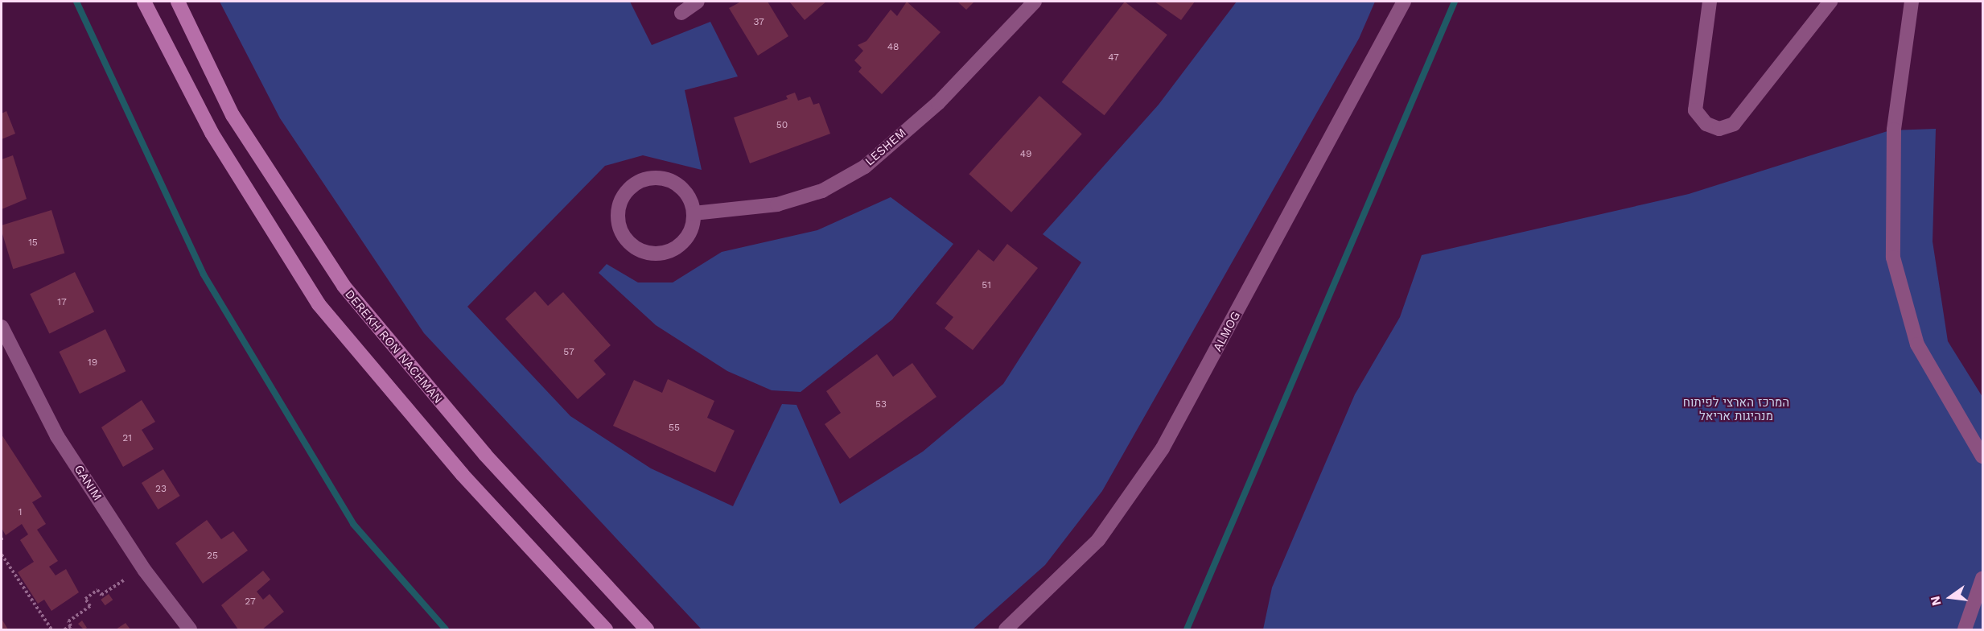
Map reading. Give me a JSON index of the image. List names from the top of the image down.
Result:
{
  "streets": {
    "main road": ["DEREKH RON NACHMAN"],
    "street": ["LESHEM", "ALMOG", "GANIM"]
  },
  "parks": ["המרכז הארצי לפיתוח מנהיגות אריאל"],
  "house_numbers": [
    "37",
    "48",
    "47",
    "50",
    "49",
    "15",
    "51",
    "17",
    "57",
    "19",
    "53",
    "55",
    "21",
    "23",
    "1",
    "25",
    "27"
  ],
  "north": "left"
}
